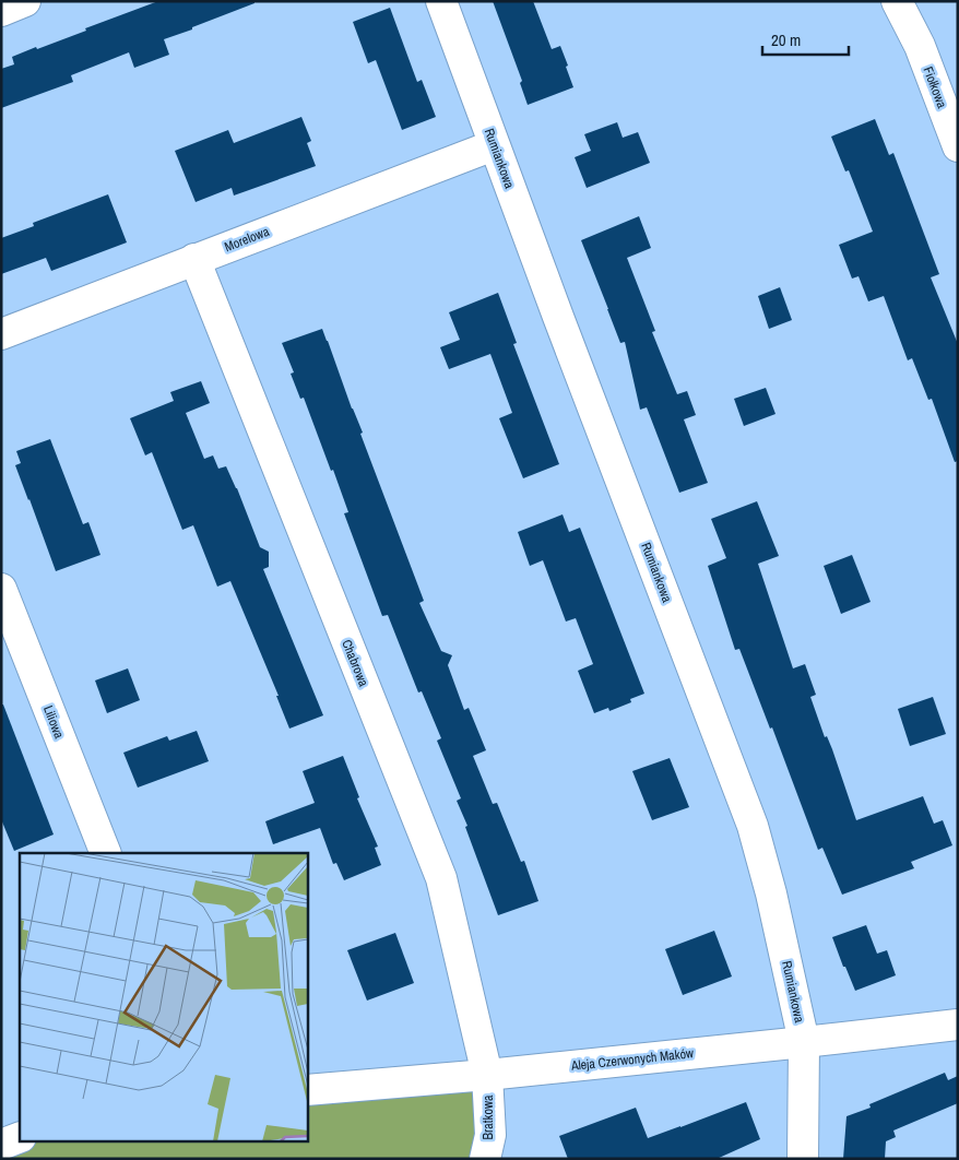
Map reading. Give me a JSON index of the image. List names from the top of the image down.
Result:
{
  "streets": {
    "street": [
      "Fiołkowa",
      "Rumiankowa",
      "Morelowa",
      "Chabrowa",
      "Liliowa",
      "Aleja Czerwonych Maków",
      "Bratkowa"
    ]
  },
  "crossings": [
    ["Rumiankowa", "Morelowa"],
    ["Rumiankowa", "Aleja Czerwonych Maków"],
    ["Morelowa", "Chabrowa"],
    ["Chabrowa", "Aleja Czerwonych Maków"],
    ["Chabrowa", "Bratkowa"],
    ["Aleja Czerwonych Maków", "Bratkowa"]
  ],
  "scale_bar": "20 m"
}
